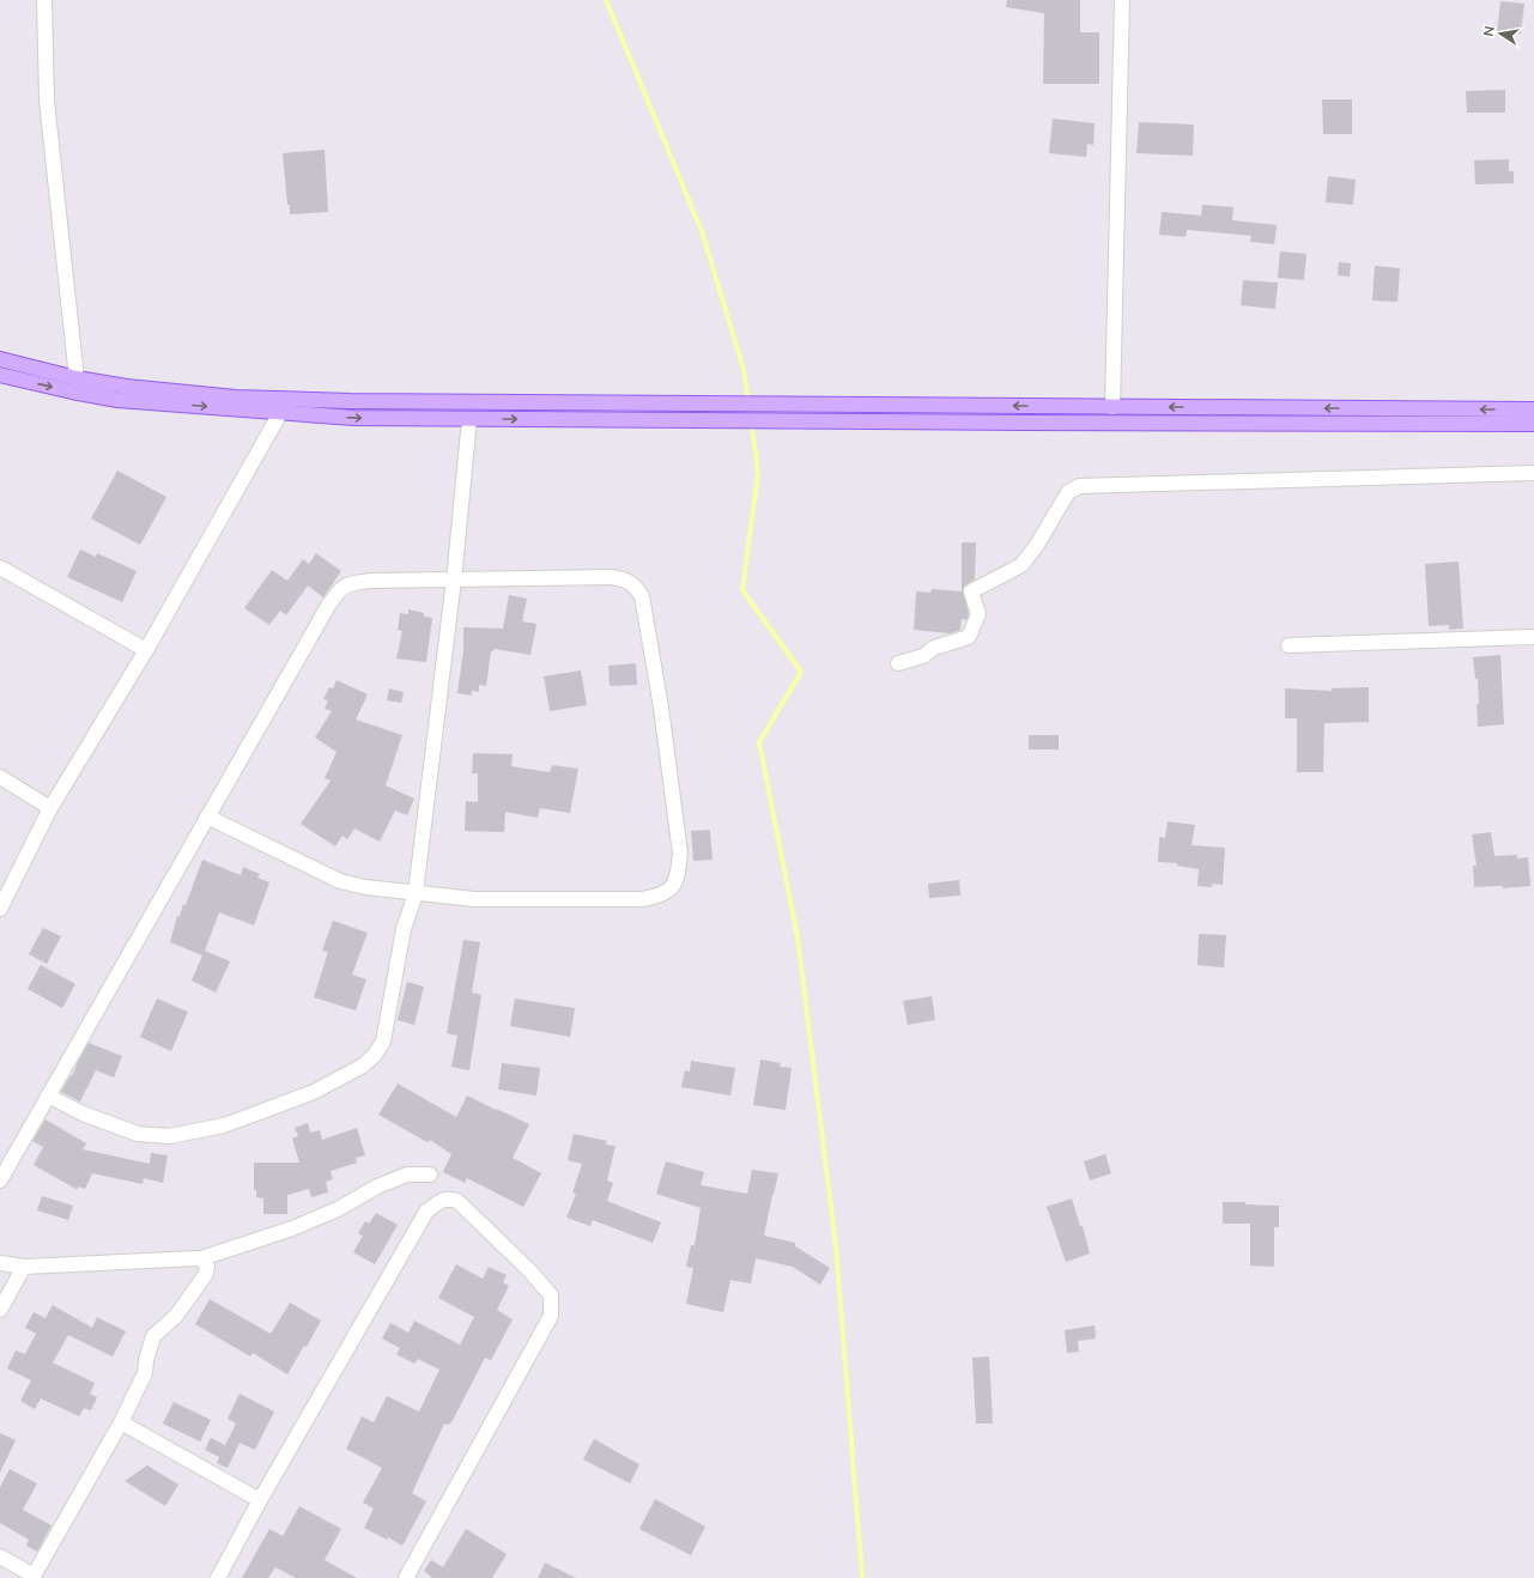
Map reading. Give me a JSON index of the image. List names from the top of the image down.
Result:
{
  "north": "left"
}
